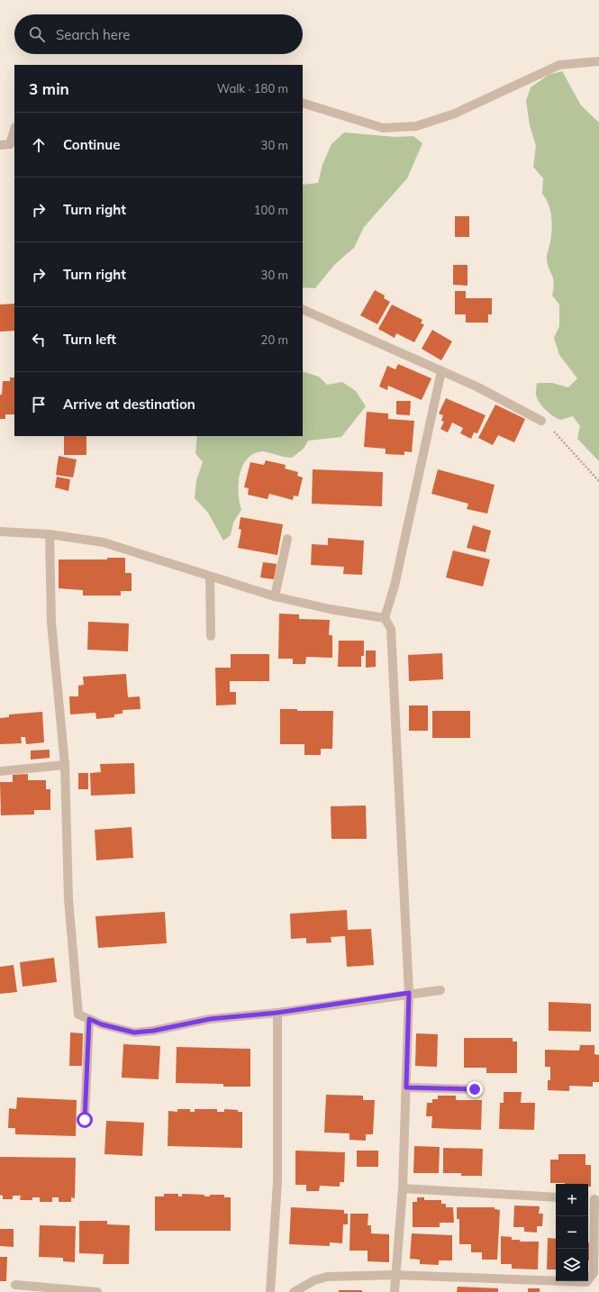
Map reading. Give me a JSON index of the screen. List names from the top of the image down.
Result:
{
  "page": {
    "search": "Search here",
    "heading": ["3 min", "Walk · 180 m"],
    "list": [
      ["Continue", "30 m"],
      ["Turn right", "100 m"],
      ["Turn right", "30 m"],
      ["Turn left", "20 m"],
      "Arrive at destination"
    ],
    "map_buttons": ["+", "−"]
  }
}
